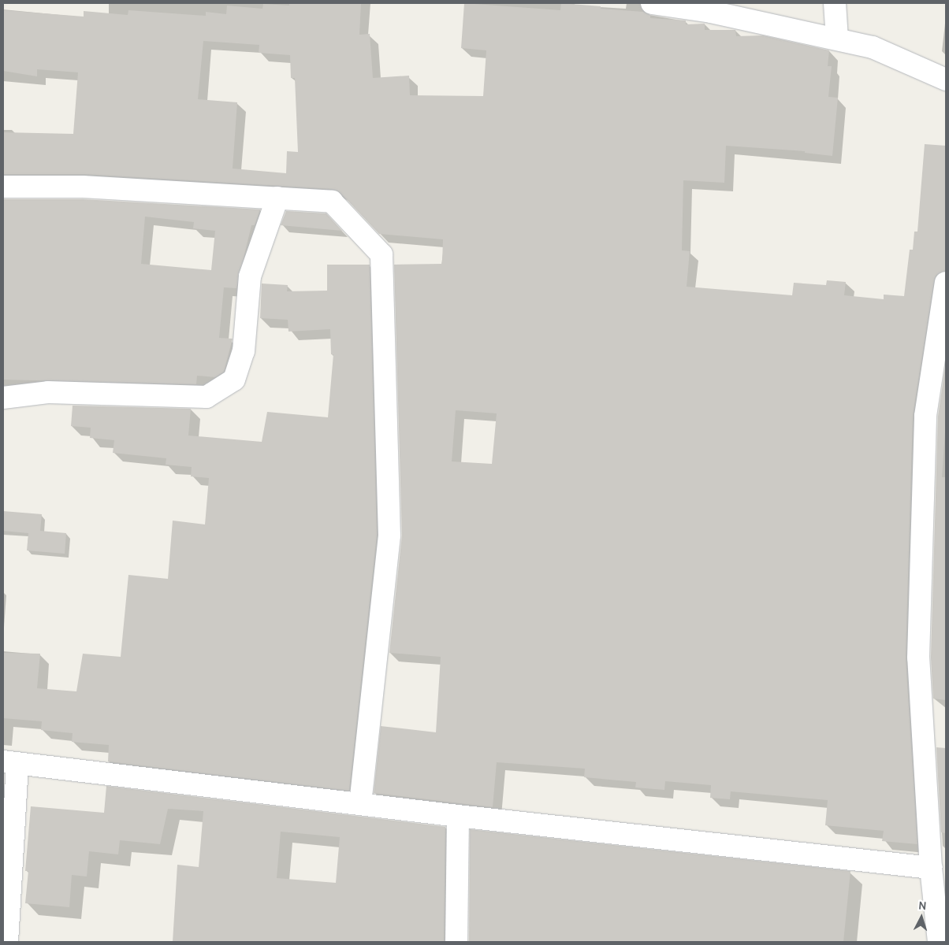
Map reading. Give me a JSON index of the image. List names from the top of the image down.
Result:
{
  "north": "top"
}
